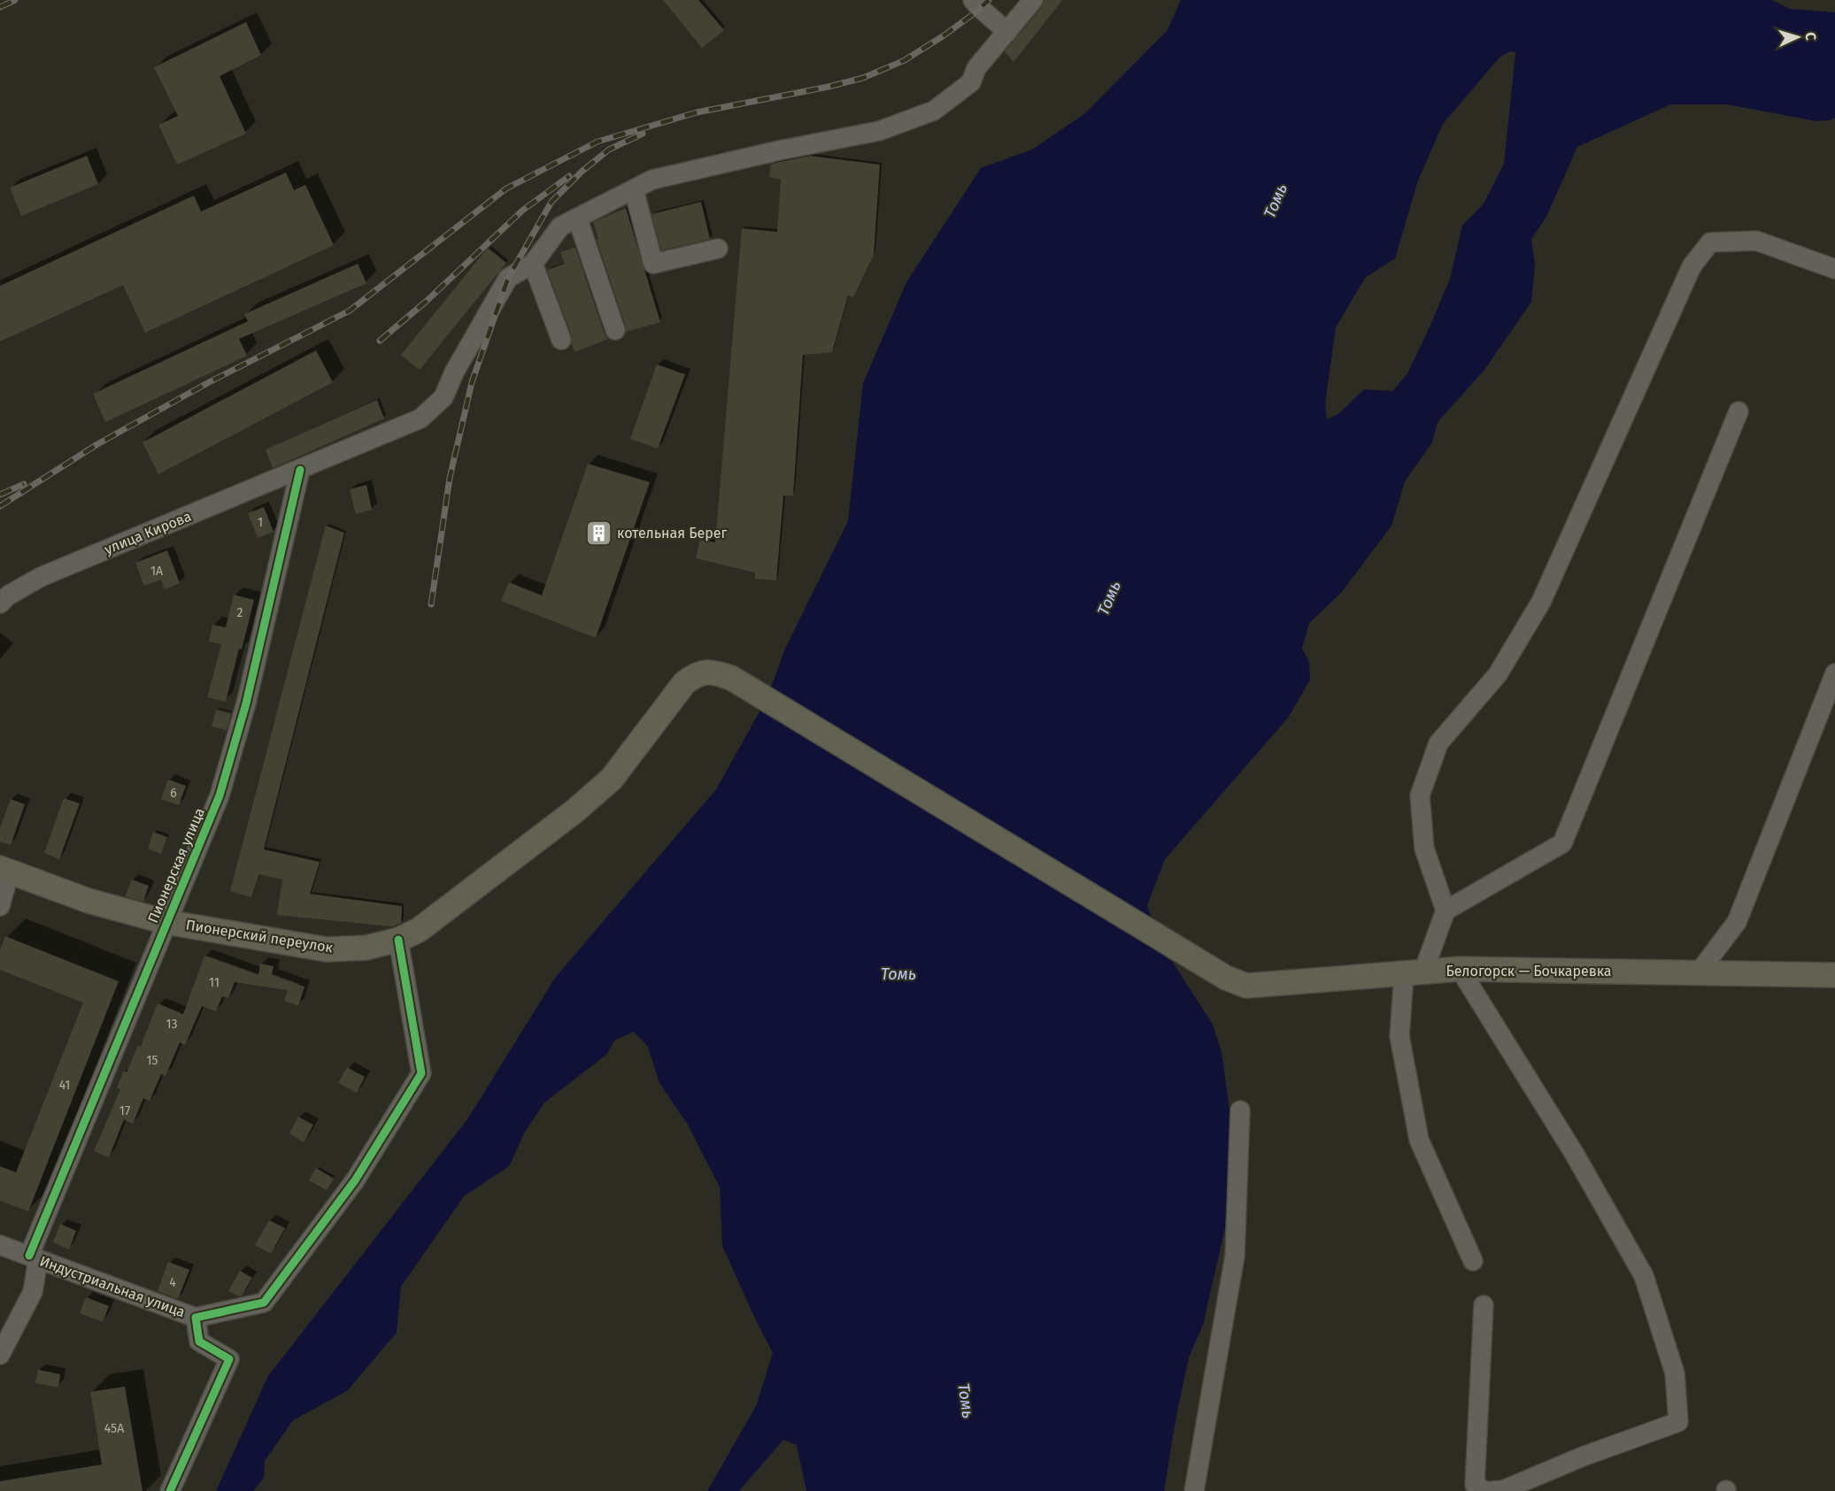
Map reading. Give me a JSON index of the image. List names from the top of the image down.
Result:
{
  "streets": {
    "main road": ["Пионерский переулок", "Белогорск — Бочкаревка"],
    "street": ["улица Кирова", "Пионерская улица", "Индустриальная улица"]
  },
  "crossings": [
    ["улица Кирова", "Пионерская улица"],
    ["Пионерская улица", "Пионерский переулок"],
    ["Пионерская улица", "Индустриальная улица"],
    ["Пионерский переулок", "Белогорск — Бочкаревка"]
  ],
  "water": ["Томь"],
  "places": {
    "building": ["котельная Берег"]
  },
  "house_numbers": [
    "1",
    "1А",
    "2",
    "6",
    "11",
    "13",
    "15",
    "41",
    "17",
    "4",
    "45А"
  ],
  "north": "right"
}
